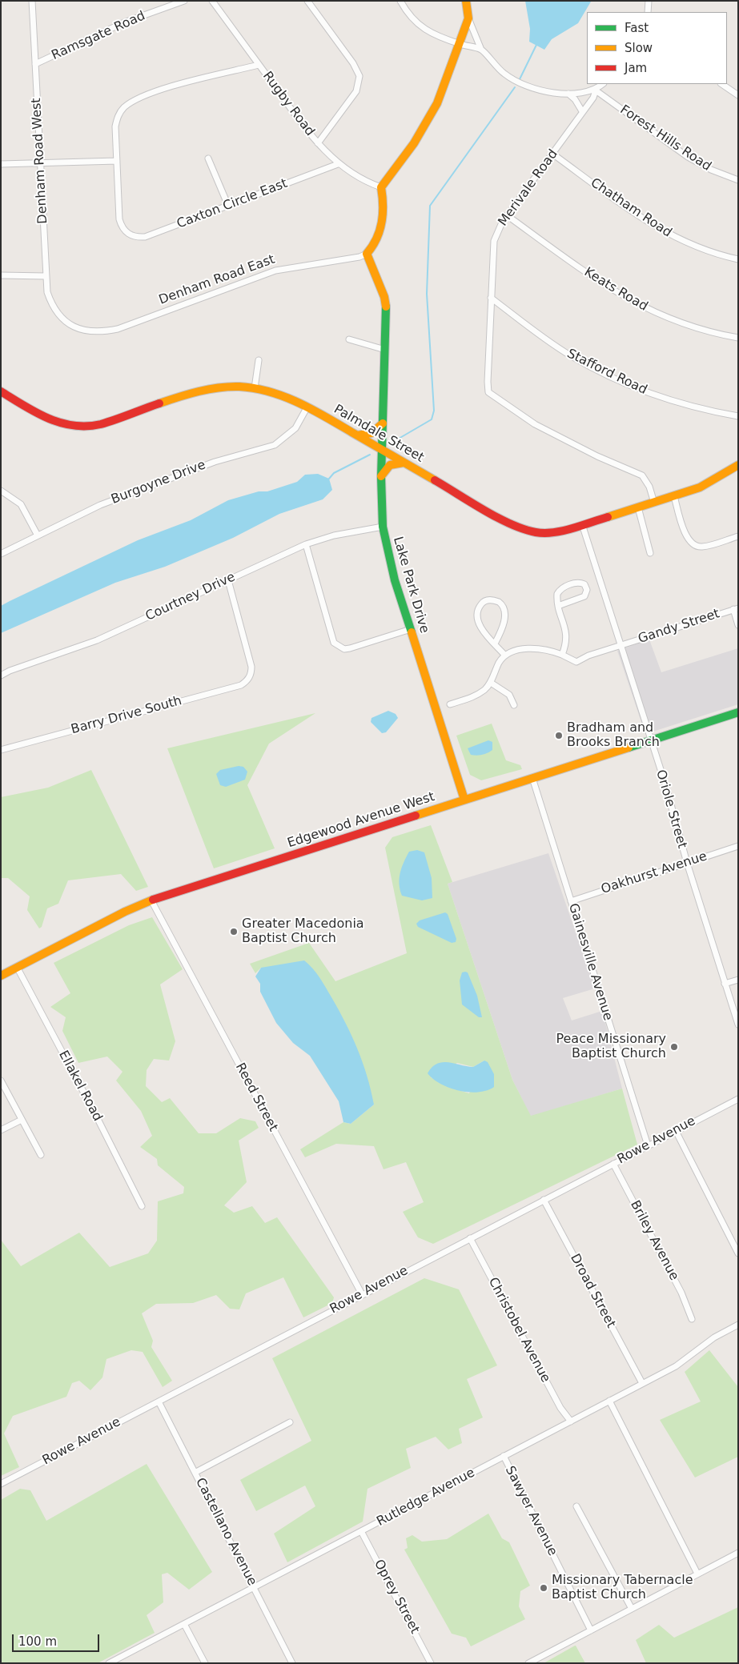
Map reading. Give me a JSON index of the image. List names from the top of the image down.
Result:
{
  "streets": {
    "street": [
      "Ramsgate Road",
      "Rugby Road",
      "Forest Hills Road",
      "Denham Road West",
      "Merivale Road",
      "Caxton Circle East",
      "Chatham Road",
      "Denham Road East",
      "Keats Road",
      "Stafford Road",
      "Palmdale Street",
      "Burgoyne Drive",
      "Lake Park Drive",
      "Courtney Drive",
      "Gandy Street",
      "Barry Drive South",
      "Oriole Street",
      "Edgewood Avenue West",
      "Oakhurst Avenue",
      "Gainesville Avenue",
      "Ellakel Road",
      "Reed Street",
      "Rowe Avenue",
      "Briley Avenue",
      "Droad Street",
      "Christobel Avenue",
      "Rutledge Avenue",
      "Sawyer Avenue",
      "Castellano Avenue",
      "Oprey Street"
    ]
  },
  "crossings": [
    ["Ramsgate Road", "Denham Road West"],
    ["Rugby Road", "Caxton Circle East"],
    ["Forest Hills Road", "Merivale Road"],
    ["Denham Road West", "Denham Road East"],
    ["Merivale Road", "Chatham Road"],
    ["Merivale Road", "Keats Road"],
    ["Merivale Road", "Stafford Road"],
    ["Merivale Road", "Palmdale Street"],
    ["Denham Road East", "Lake Park Drive"],
    ["Palmdale Street", "Burgoyne Drive"],
    ["Palmdale Street", "Lake Park Drive"],
    ["Palmdale Street", "Oriole Street"],
    ["Lake Park Drive", "Courtney Drive"],
    ["Lake Park Drive", "Edgewood Avenue West"],
    ["Courtney Drive", "Barry Drive South"],
    ["Gandy Street", "Oriole Street"],
    ["Oriole Street", "Edgewood Avenue West"],
    ["Oriole Street", "Oakhurst Avenue"],
    ["Edgewood Avenue West", "Gainesville Avenue"],
    ["Edgewood Avenue West", "Ellakel Road"],
    ["Edgewood Avenue West", "Reed Street"],
    ["Oakhurst Avenue", "Gainesville Avenue"],
    ["Gainesville Avenue", "Rowe Avenue"],
    ["Reed Street", "Rowe Avenue"],
    ["Rowe Avenue", "Briley Avenue"],
    ["Rowe Avenue", "Droad Street"],
    ["Rowe Avenue", "Christobel Avenue"],
    ["Rowe Avenue", "Castellano Avenue"],
    ["Droad Street", "Rutledge Avenue"],
    ["Christobel Avenue", "Rutledge Avenue"],
    ["Rutledge Avenue", "Sawyer Avenue"],
    ["Rutledge Avenue", "Castellano Avenue"],
    ["Rutledge Avenue", "Oprey Street"]
  ],
  "places": [
    "Bradham and Brooks Branch",
    "Greater Macedonia Baptist Church",
    "Peace Missionary Baptist Church",
    "Missionary Tabernacle Baptist Church"
  ],
  "legend": ["Fast", "Slow", "Jam"],
  "scale_bar": "100 m"
}
